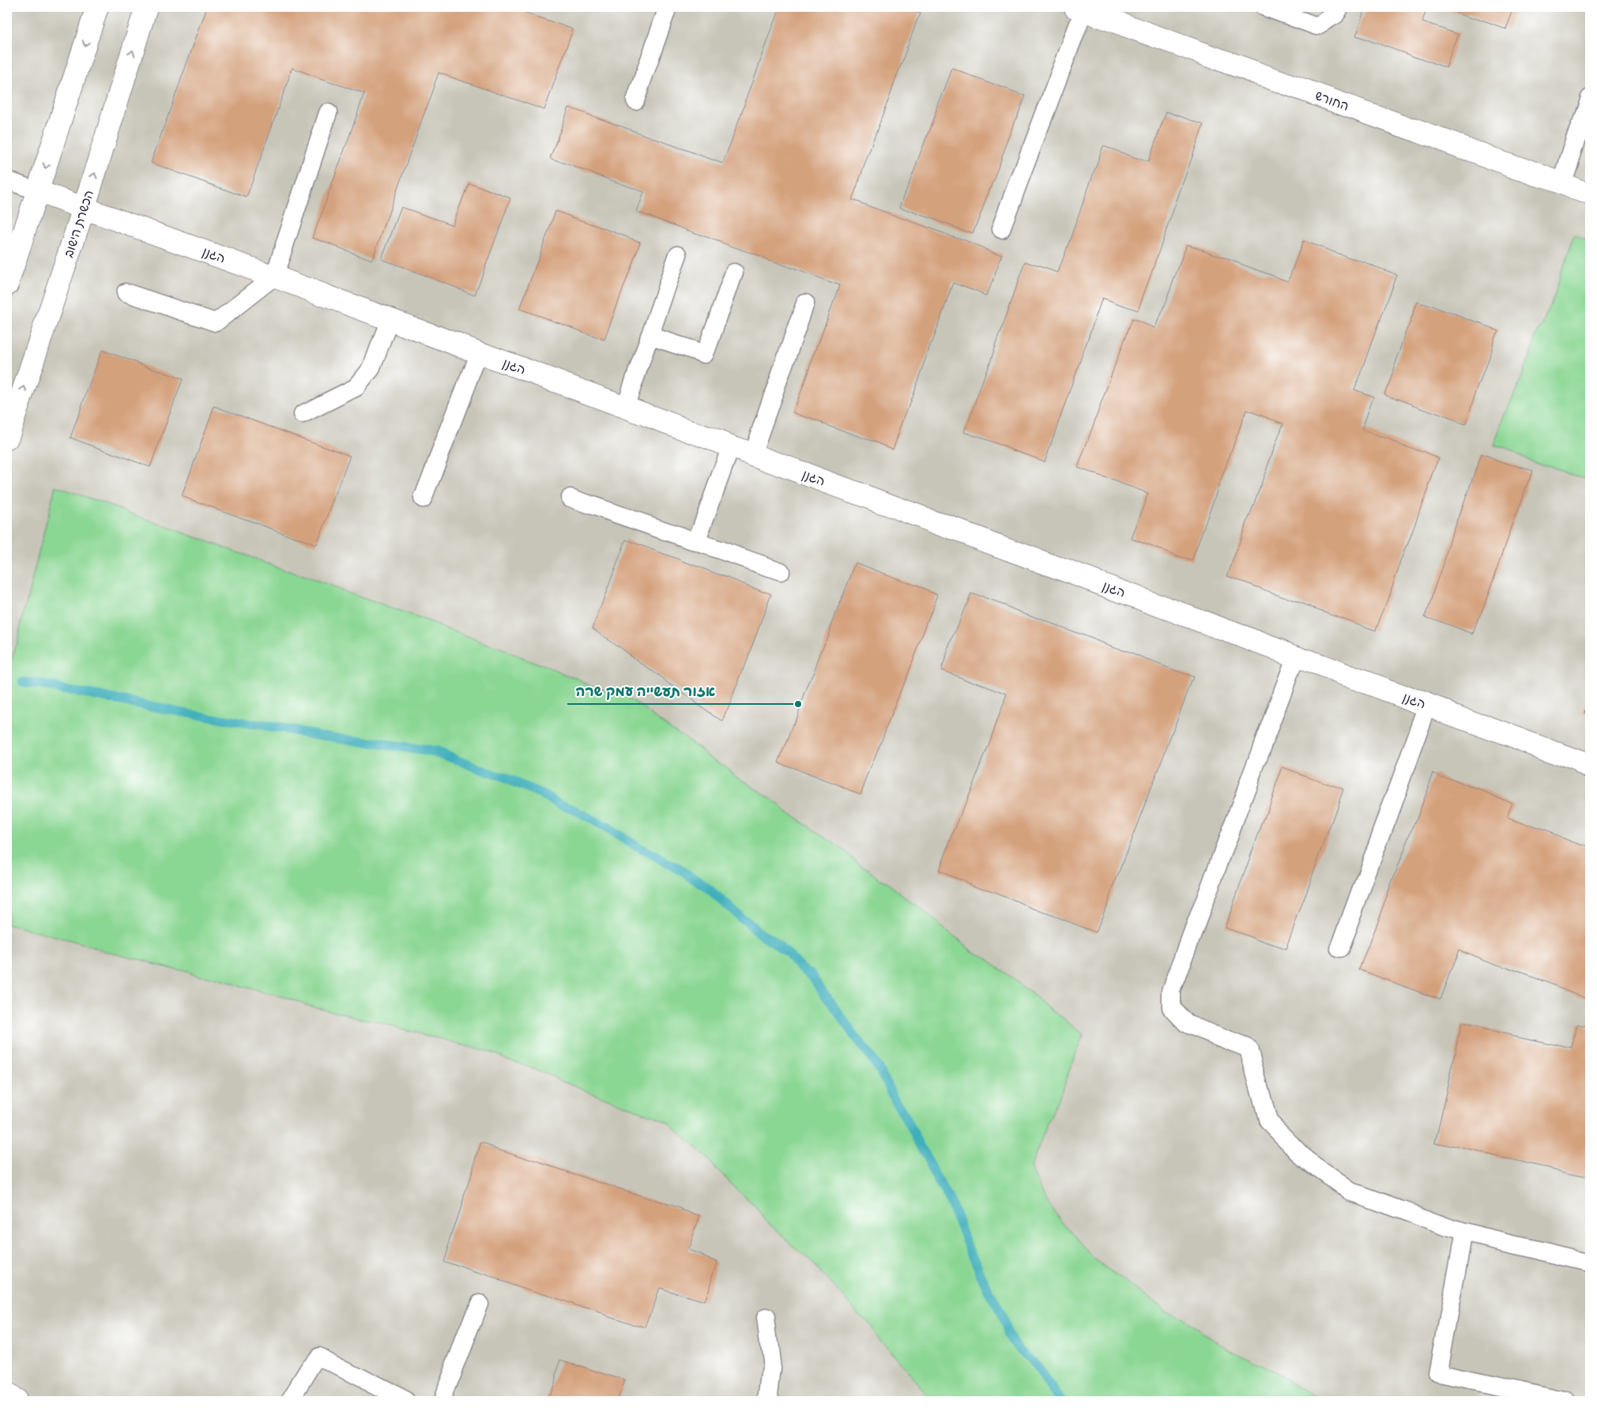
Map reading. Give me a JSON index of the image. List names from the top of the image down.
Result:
{
  "streets": {
    "street": ["החורש", "הכשרת הישוב", "הגנן"]
  },
  "crossings": [
    ["הכשרת הישוב", "הגנן"]
  ],
  "places": ["אזור תעשייה עמק שרה"]
}
